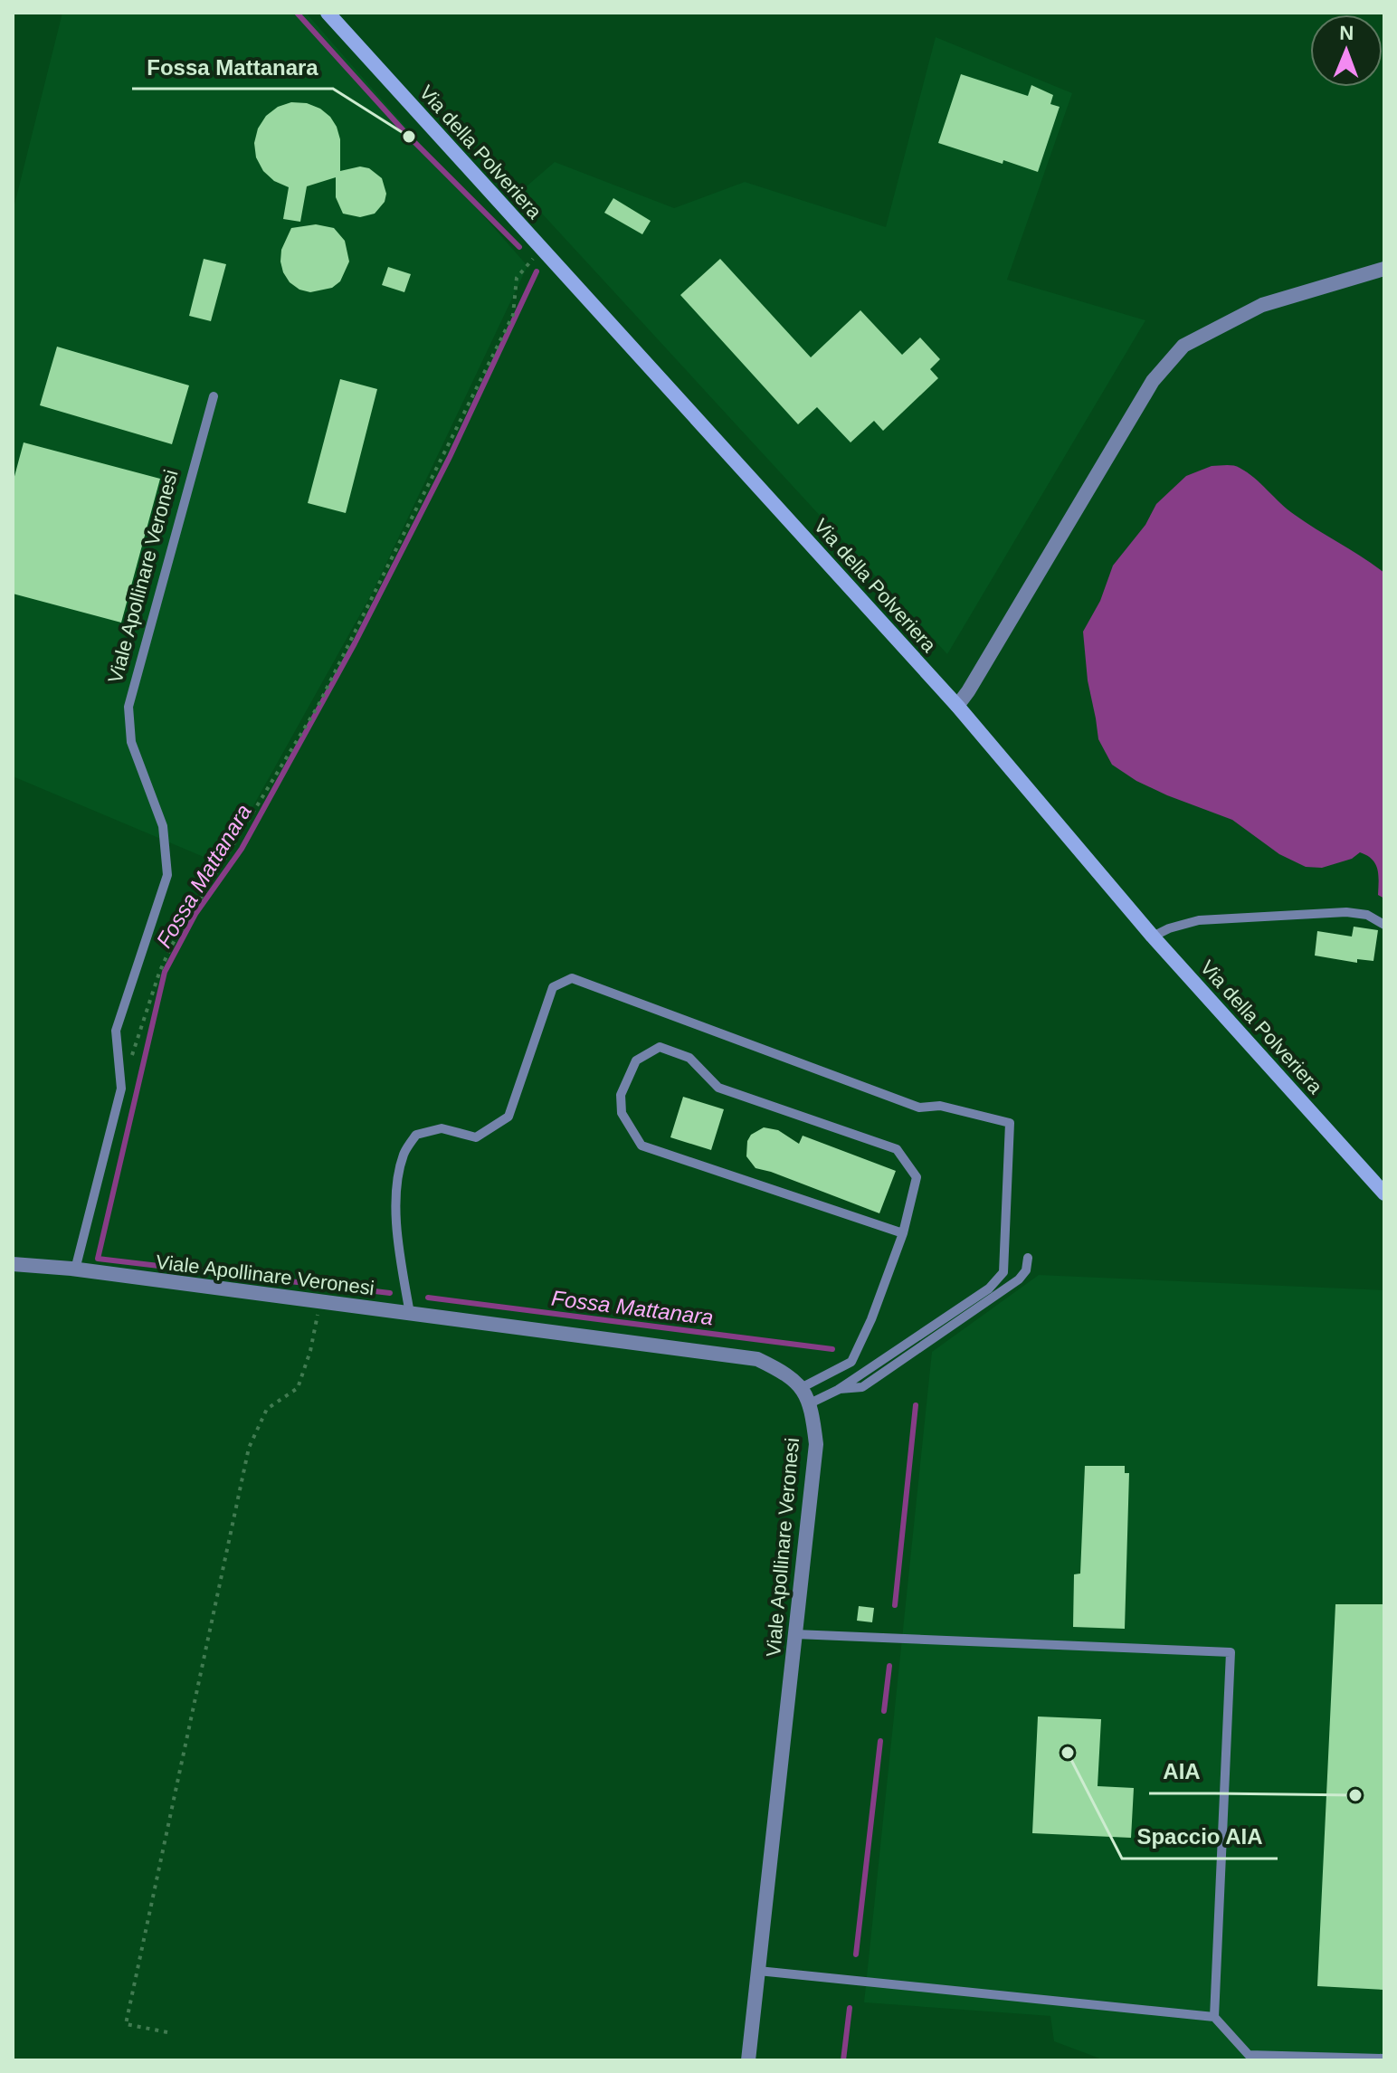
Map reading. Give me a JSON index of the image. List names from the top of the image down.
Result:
{
  "streets": {
    "street": ["Via della Polveriera", "Viale Apollinare Veronesi"]
  },
  "water": ["Fossa Mattanara"],
  "places": ["Fossa Mattanara", "Spaccio AIA", "AIA"],
  "north": "top"
}
